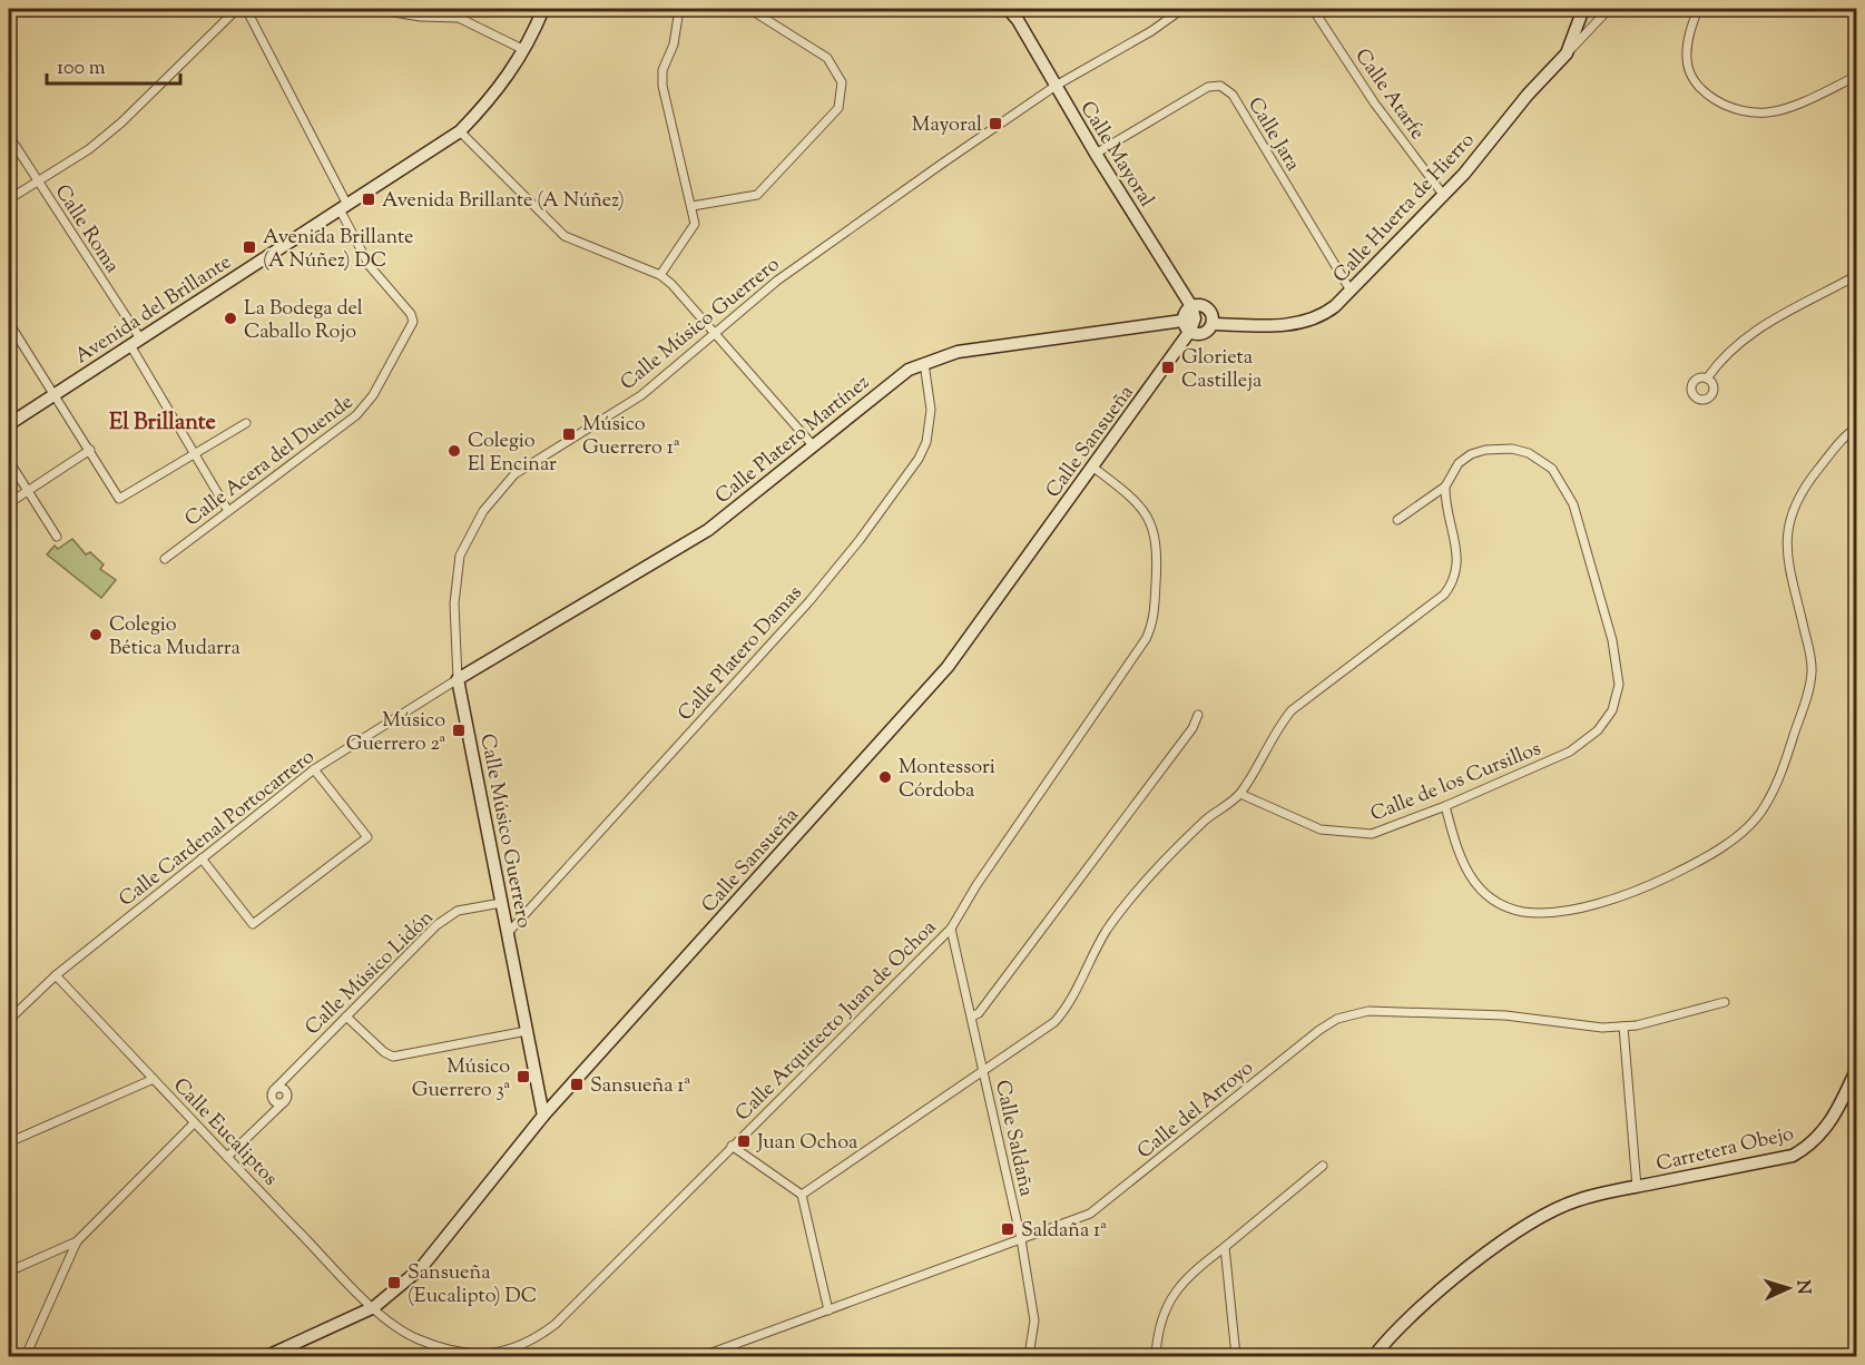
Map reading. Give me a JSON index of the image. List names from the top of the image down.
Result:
{
  "streets": {
    "street": [
      "Calle Atarfe",
      "Calle Jara",
      "Calle Mayoral",
      "Calle Huerta de Hierro",
      "Calle Roma",
      "Avenida del Brillante",
      "Calle Músico Guerrero",
      "Calle Platero Martínez",
      "Calle Sansueña",
      "Calle Acera del Duende",
      "Calle Platero Damas",
      "Calle de los Cursillos",
      "Calle Cardenal Portocarrero",
      "Calle Músico Lidón",
      "Calle Arquitecto Juan de Ochoa",
      "Calle del Arroyo",
      "Calle Eucaliptos",
      "Calle Saldaña",
      "Carretera Obejo"
    ]
  },
  "crossings": [
    ["Calle Atarfe", "Calle Huerta de Hierro"],
    ["Calle Jara", "Calle Mayoral"],
    ["Calle Jara", "Calle Huerta de Hierro"],
    ["Calle Mayoral", "Calle Huerta de Hierro"],
    ["Calle Mayoral", "Calle Músico Guerrero"],
    ["Calle Mayoral", "Calle Platero Martínez"],
    ["Calle Mayoral", "Calle Sansueña"],
    ["Calle Huerta de Hierro", "Calle Platero Martínez"],
    ["Calle Huerta de Hierro", "Calle Sansueña"],
    ["Calle Roma", "Avenida del Brillante"],
    ["Calle Roma", "Calle Acera del Duende"],
    ["Avenida del Brillante", "Calle Acera del Duende"],
    ["Calle Músico Guerrero", "Calle Platero Martínez"],
    ["Calle Músico Guerrero", "Calle Sansueña"],
    ["Calle Músico Guerrero", "Calle Platero Damas"],
    ["Calle Músico Guerrero", "Calle Cardenal Portocarrero"],
    ["Calle Músico Guerrero", "Calle Músico Lidón"],
    ["Calle Platero Martínez", "Calle Sansueña"],
    ["Calle Platero Martínez", "Calle Platero Damas"],
    ["Calle Platero Martínez", "Calle Cardenal Portocarrero"],
    ["Calle Sansueña", "Calle Arquitecto Juan de Ochoa"],
    ["Calle Sansueña", "Calle Eucaliptos"],
    ["Calle Cardenal Portocarrero", "Calle Eucaliptos"],
    ["Calle Músico Lidón", "Calle Eucaliptos"],
    ["Calle Arquitecto Juan de Ochoa", "Calle Eucaliptos"],
    ["Calle Arquitecto Juan de Ochoa", "Calle Saldaña"],
    ["Calle del Arroyo", "Calle Saldaña"],
    ["Calle del Arroyo", "Carretera Obejo"]
  ],
  "districts": ["El Brillante"],
  "places": {
    "transit": [
      "Mayoral",
      "Avenida Brillante (A Núñez)",
      "Avenida Brillante (A Núñez) DC",
      "Glorieta Castilleja",
      "Músico Guerrero 1ª",
      "Músico Guerrero 2ª",
      "Músico Guerrero 3ª",
      "Sansueña 1ª",
      "Juan Ochoa",
      "Saldaña 1ª",
      "Sansueña (Eucalipto) DC"
    ],
    "other": [
      "La Bodega del Caballo Rojo",
      "Colegio El Encinar",
      "Colegio Bética Mudarra",
      "Montessori Córdoba"
    ]
  },
  "scale_bar": "100 m",
  "north": "right"
}
